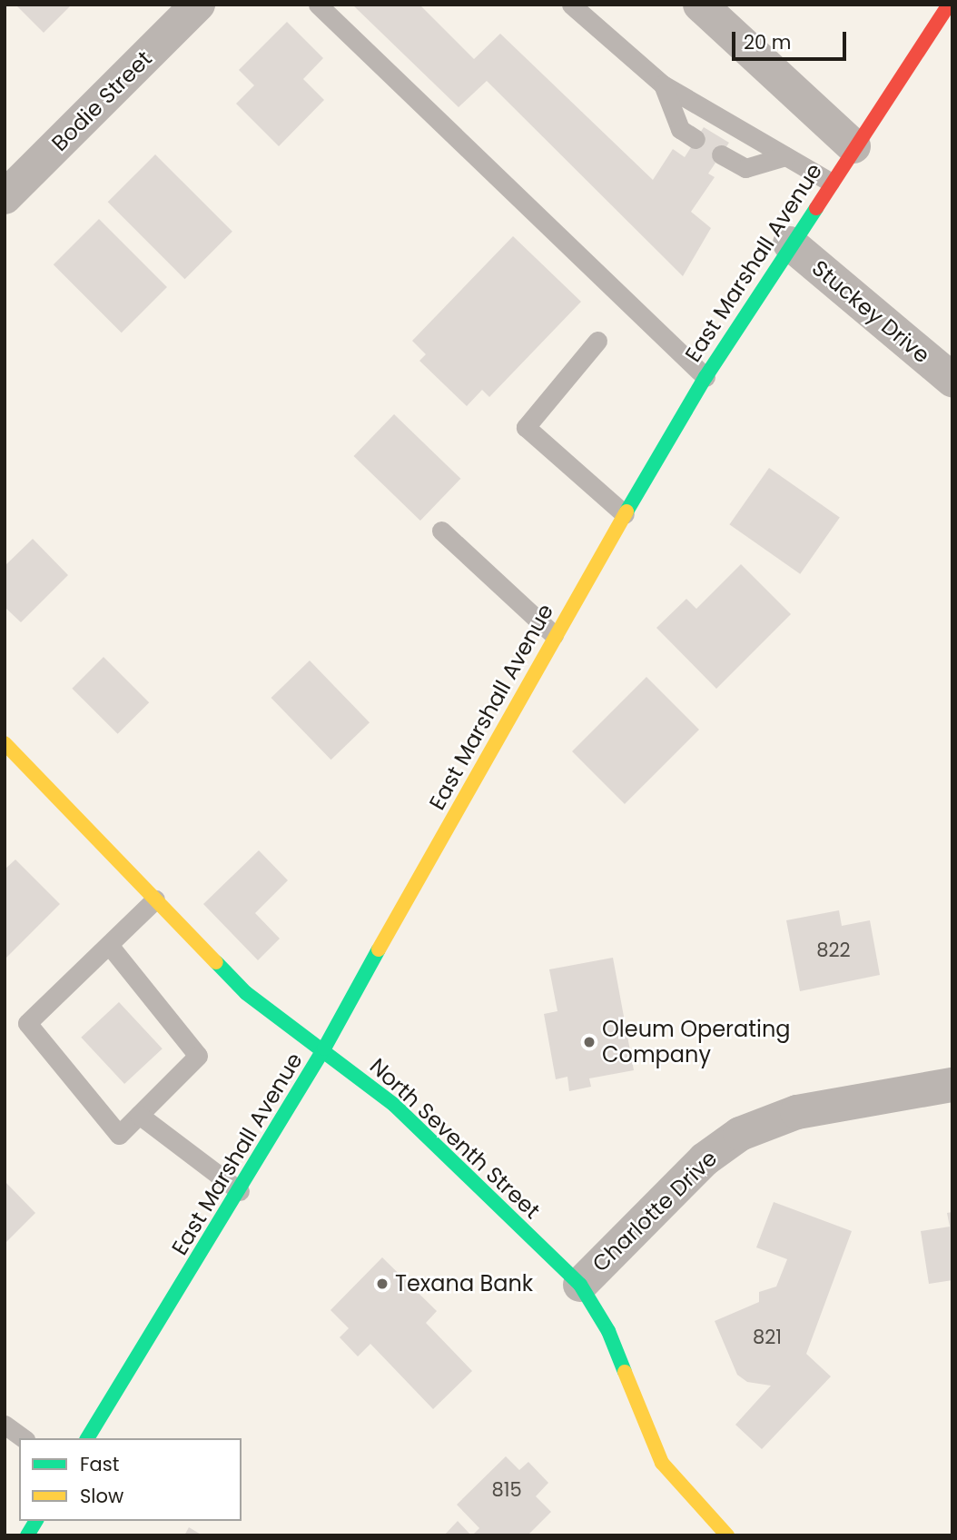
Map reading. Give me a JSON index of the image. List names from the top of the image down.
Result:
{
  "streets": {
    "main road": ["East Marshall Avenue", "North Seventh Street"],
    "street": ["Bodie Street", "Stuckey Drive", "Charlotte Drive"]
  },
  "crossings": [
    ["East Marshall Avenue", "Stuckey Drive"],
    ["East Marshall Avenue", "North Seventh Street"],
    ["North Seventh Street", "Charlotte Drive"]
  ],
  "places": ["Oleum Operating Company", "Texana Bank"],
  "house_numbers": ["822", "821", "815"],
  "legend": ["Fast", "Slow"],
  "scale_bar": "20 m"
}
